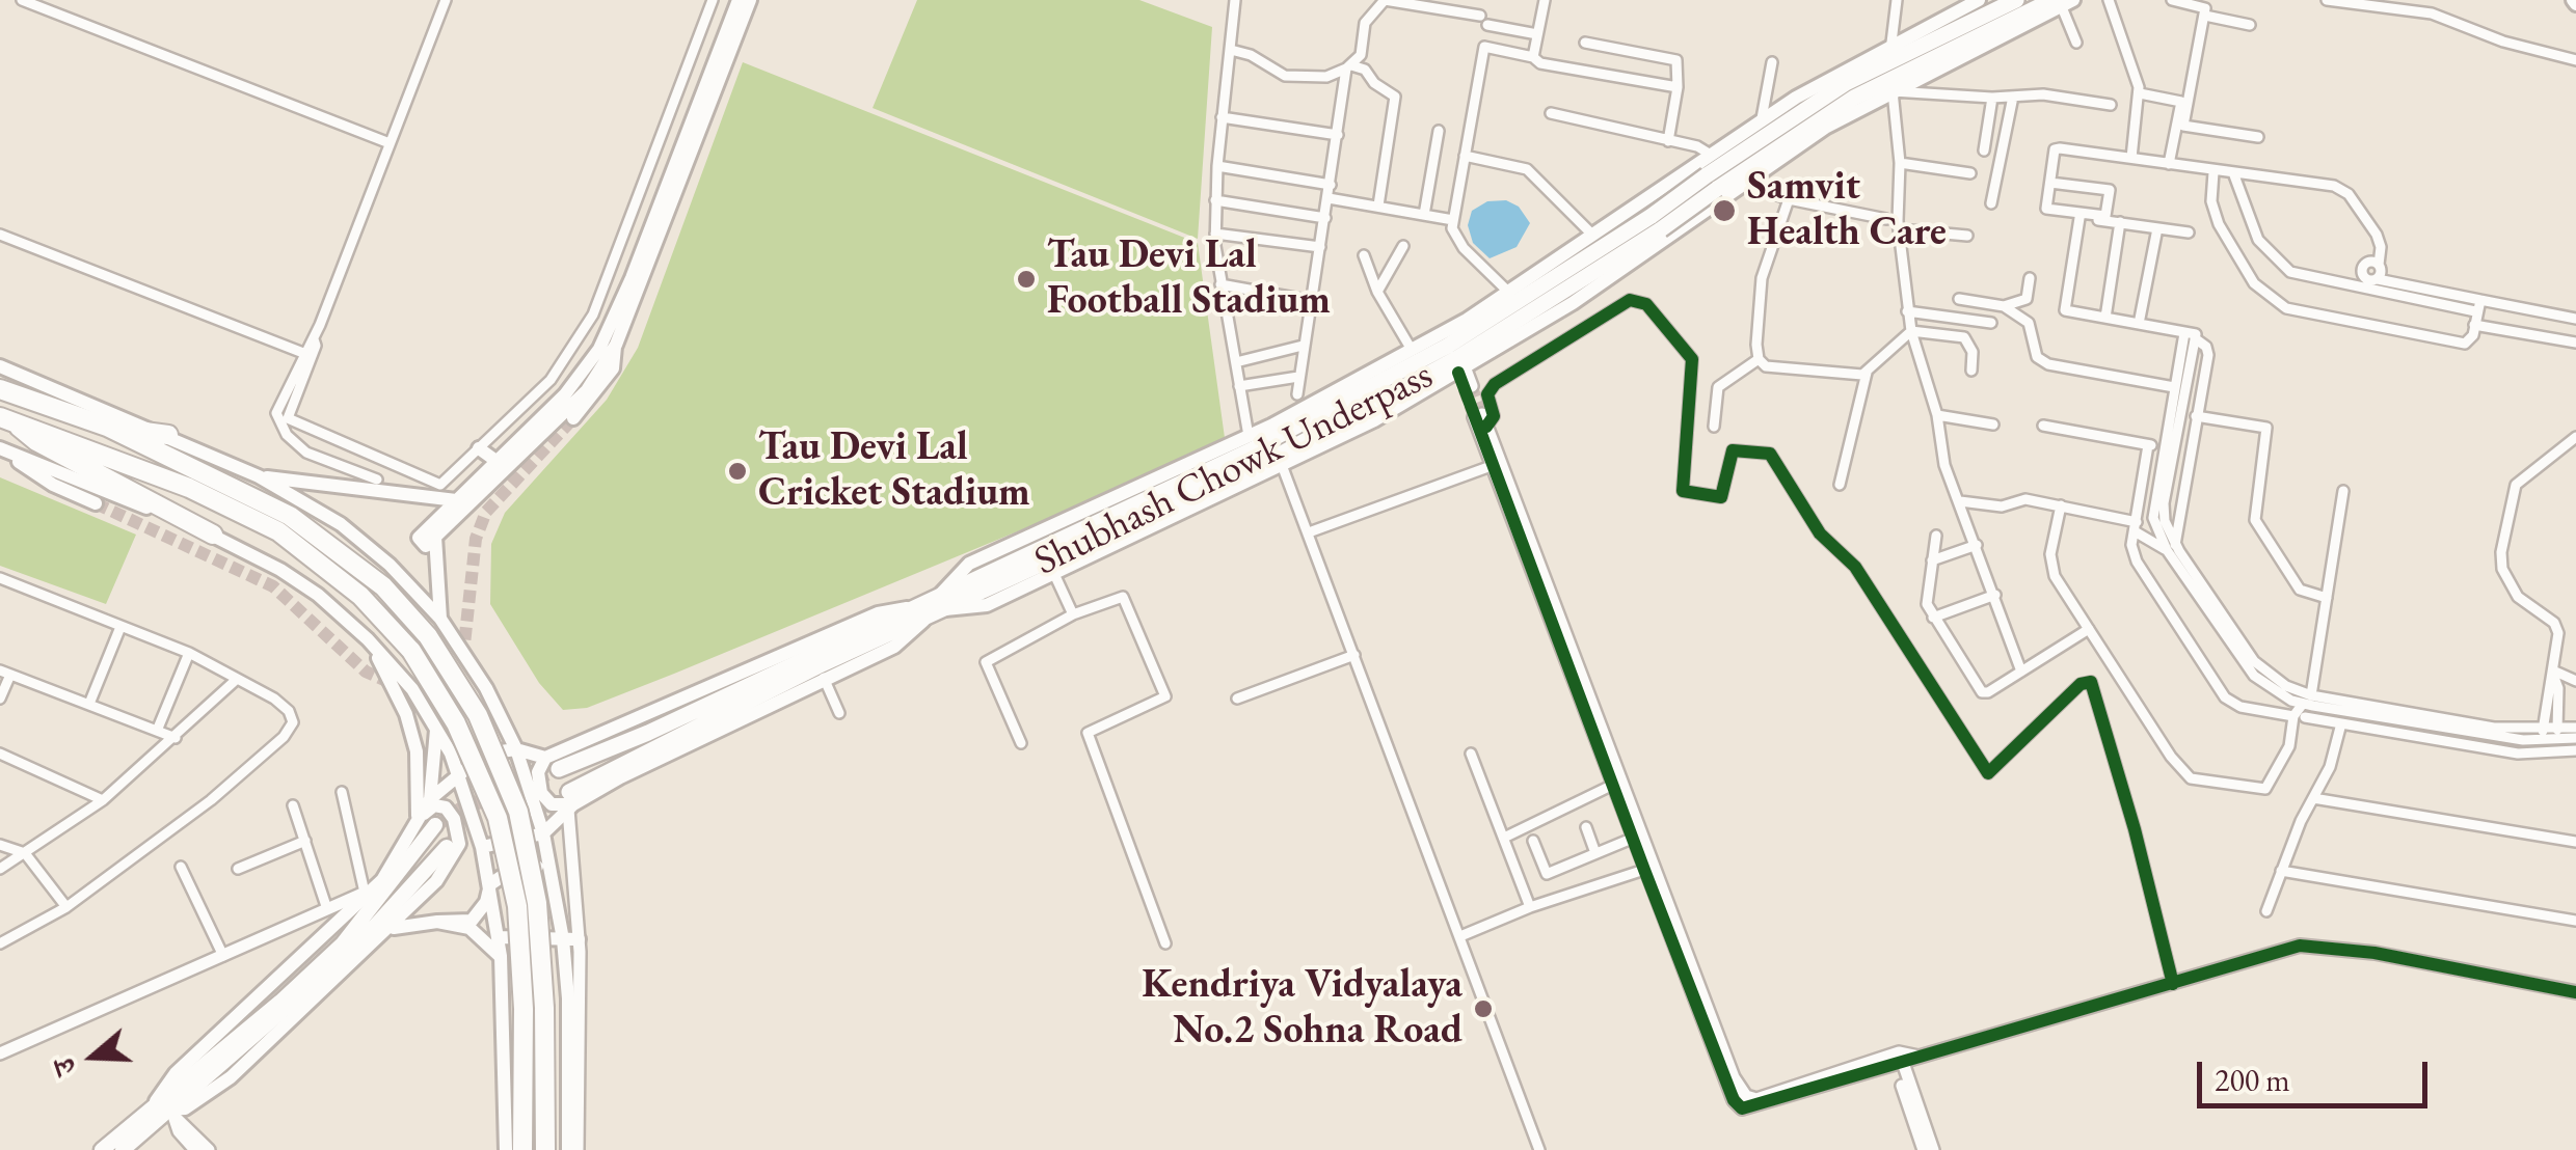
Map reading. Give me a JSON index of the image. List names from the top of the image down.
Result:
{
  "streets": {
    "highway": ["Shubhash Chowk Underpass"]
  },
  "places": [
    "Samvit Health Care",
    "Tau Devi Lal Football Stadium",
    "Tau Devi Lal Cricket Stadium",
    "Kendriya Vidyalaya No.2 Sohna Road"
  ],
  "scale_bar": "200 m",
  "north": "left"
}
